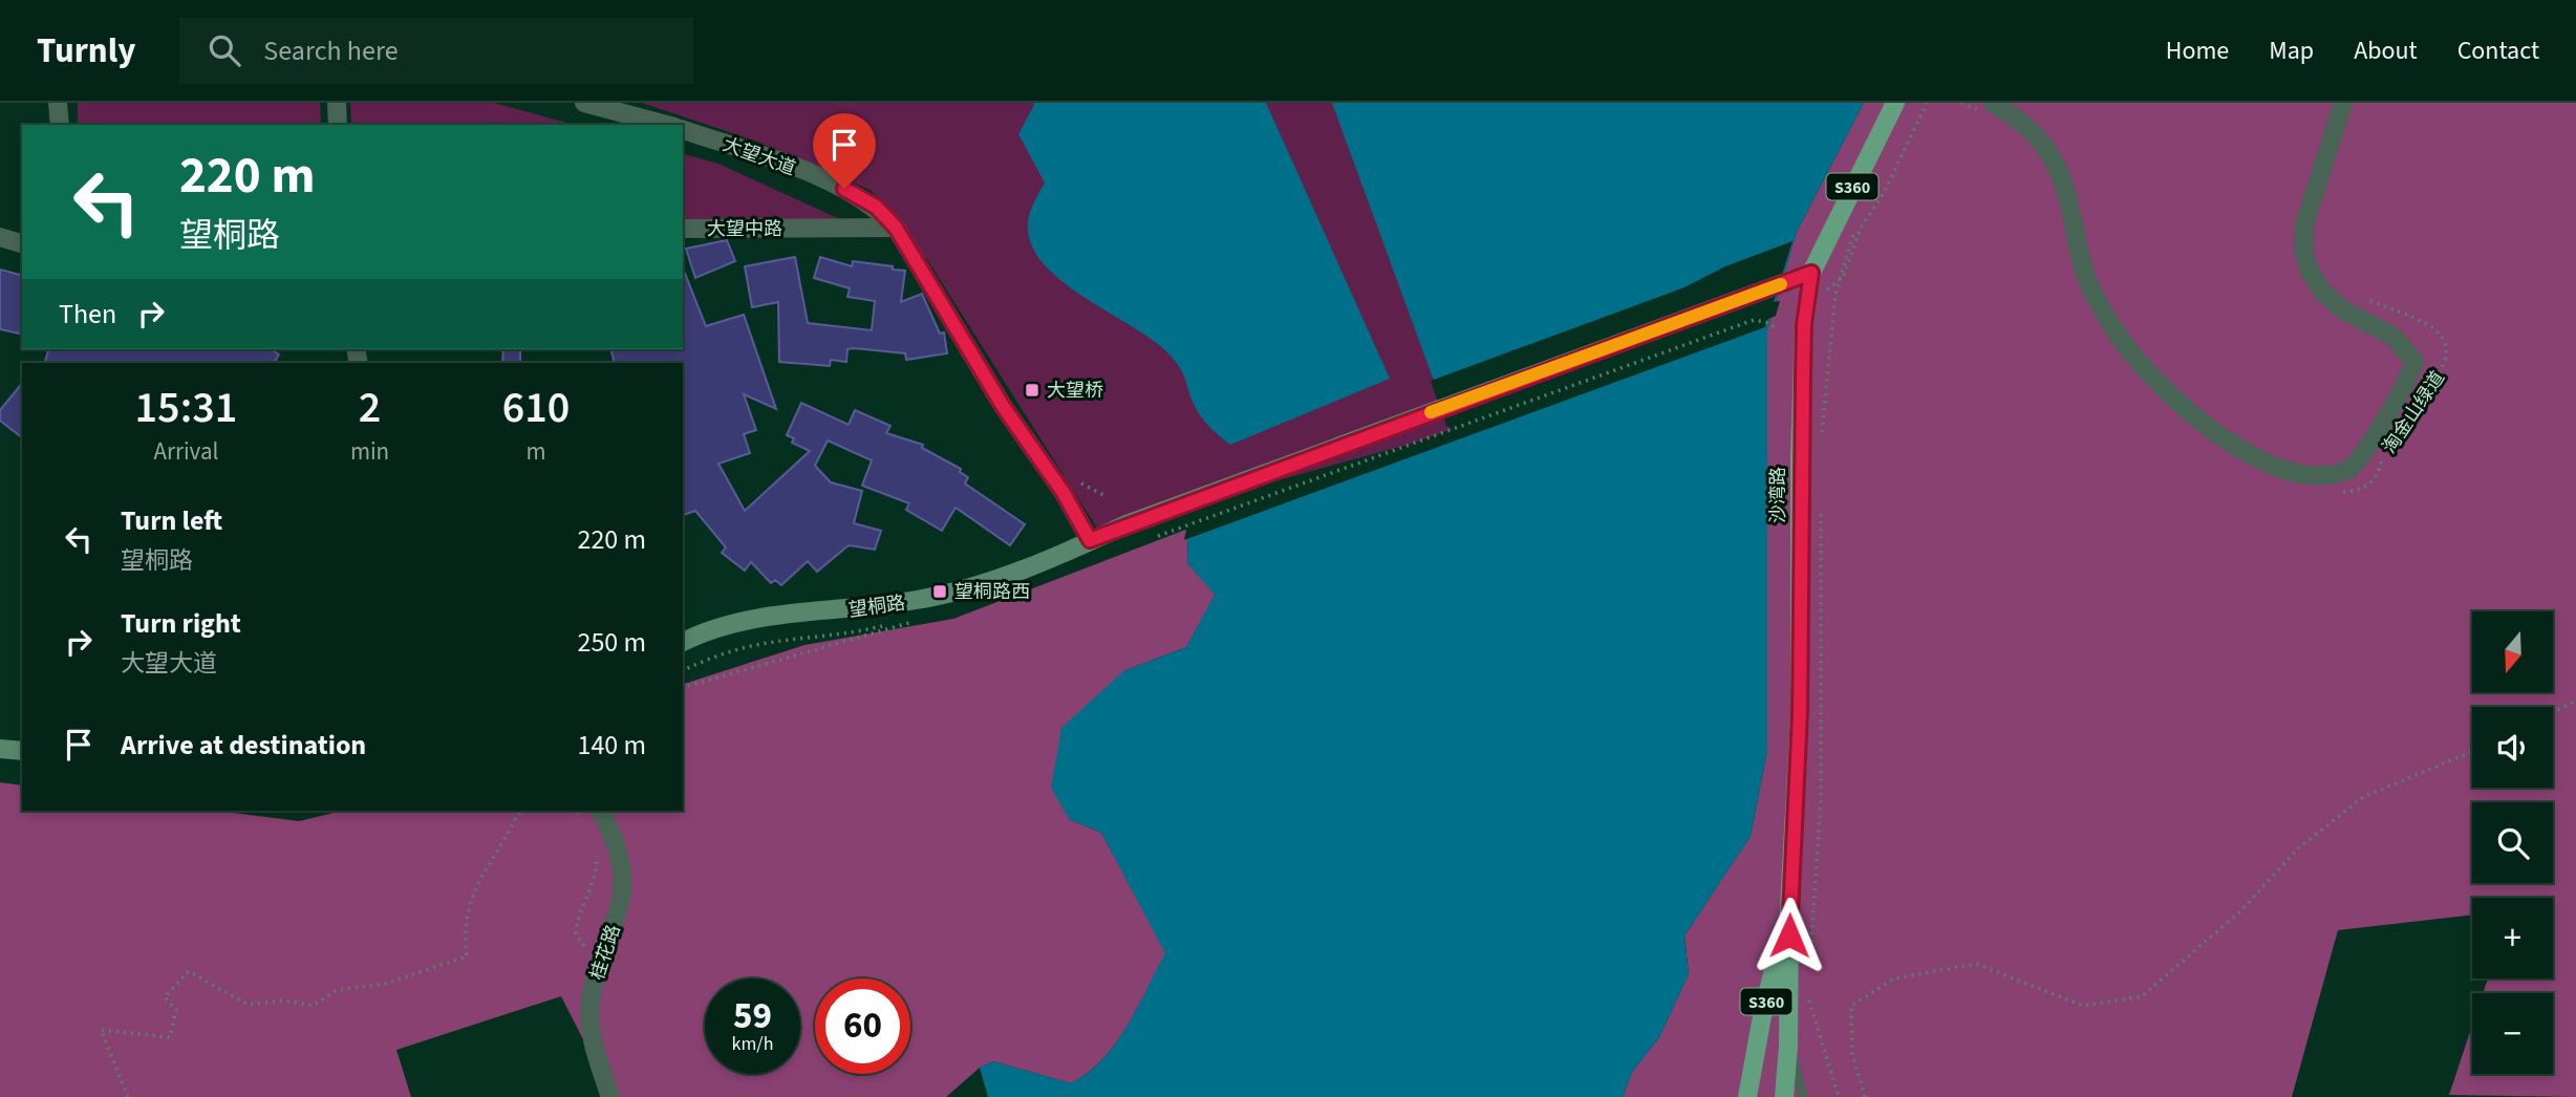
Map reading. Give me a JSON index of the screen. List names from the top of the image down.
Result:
{
  "streets": {
    "main road": ["S360", "沙湾路", "望桐路"],
    "street": [
      "大望大道",
      "大望中路",
      "淘金山绿道",
      "桂花路"
    ]
  },
  "crossings": [
    ["大望大道", "大望中路"],
    ["大望大道", "望桐路"],
    ["沙湾路", "望桐路"]
  ],
  "places": {
    "transit": ["大望桥", "望桐路西"]
  },
  "north": "bottom",
  "page": {
    "header": "Turnly",
    "search": "Search here",
    "nav": [
      "Home",
      "Map",
      "About",
      "Contact"
    ],
    "turn": ["220 m", "望桐路"],
    "then": "Then",
    "eta": [
      "15:31",
      "Arrival",
      "2",
      "min",
      "610",
      "m"
    ],
    "list": [
      {
        "name": "Turn left",
        "note": "望桐路",
        "value": "220 m"
      },
      {
        "name": "Turn right",
        "note": "大望大道",
        "value": "250 m"
      },
      {
        "name": "Arrive at destination",
        "value": "140 m"
      }
    ],
    "map_buttons": ["+", "−"],
    "speed": "59 km/h",
    "limit": "60"
  }
}
